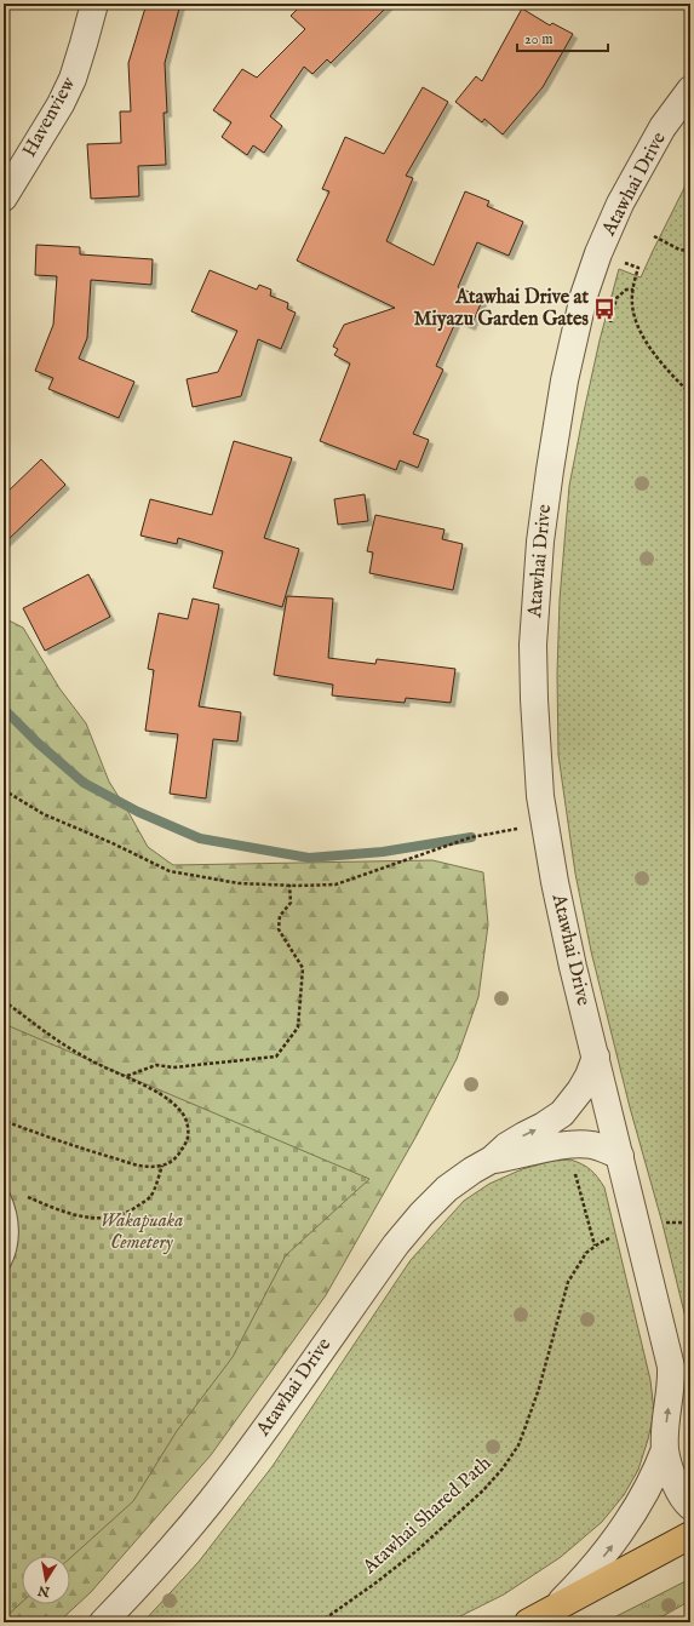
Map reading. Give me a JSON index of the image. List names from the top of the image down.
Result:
{
  "streets": {
    "street": ["Havenview", "Atawhai Drive"],
    "path": ["Atawhai Shared Path"]
  },
  "parks": ["Wakapuaka Cemetery"],
  "places": {
    "bus stop": ["Atawhai Drive at Miyazu Garden Gates"]
  },
  "scale_bar": "20 m",
  "north": "bottom"
}
